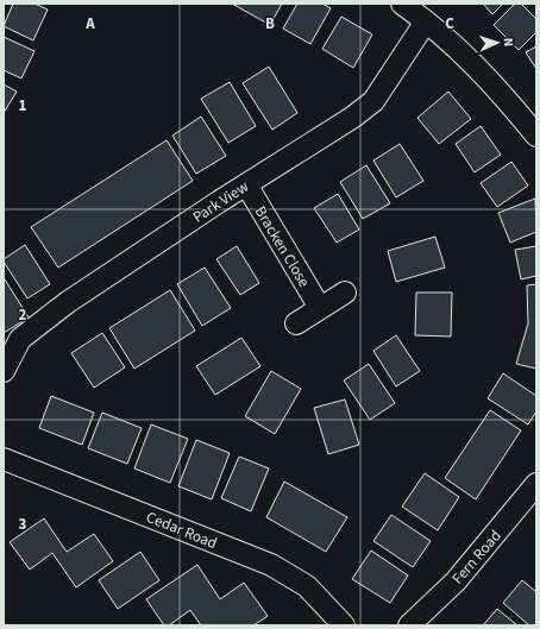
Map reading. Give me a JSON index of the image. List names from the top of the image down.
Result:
{
  "streets": {
    "street": [
      "Park View",
      "Bracken Close",
      "Cedar Road",
      "Fern Road"
    ]
  },
  "crossings": [
    ["Park View", "Bracken Close"]
  ],
  "north": "right",
  "grid": {
    "columns": ["A", "B", "C"],
    "rows": ["1", "2", "3"]
  }
}
